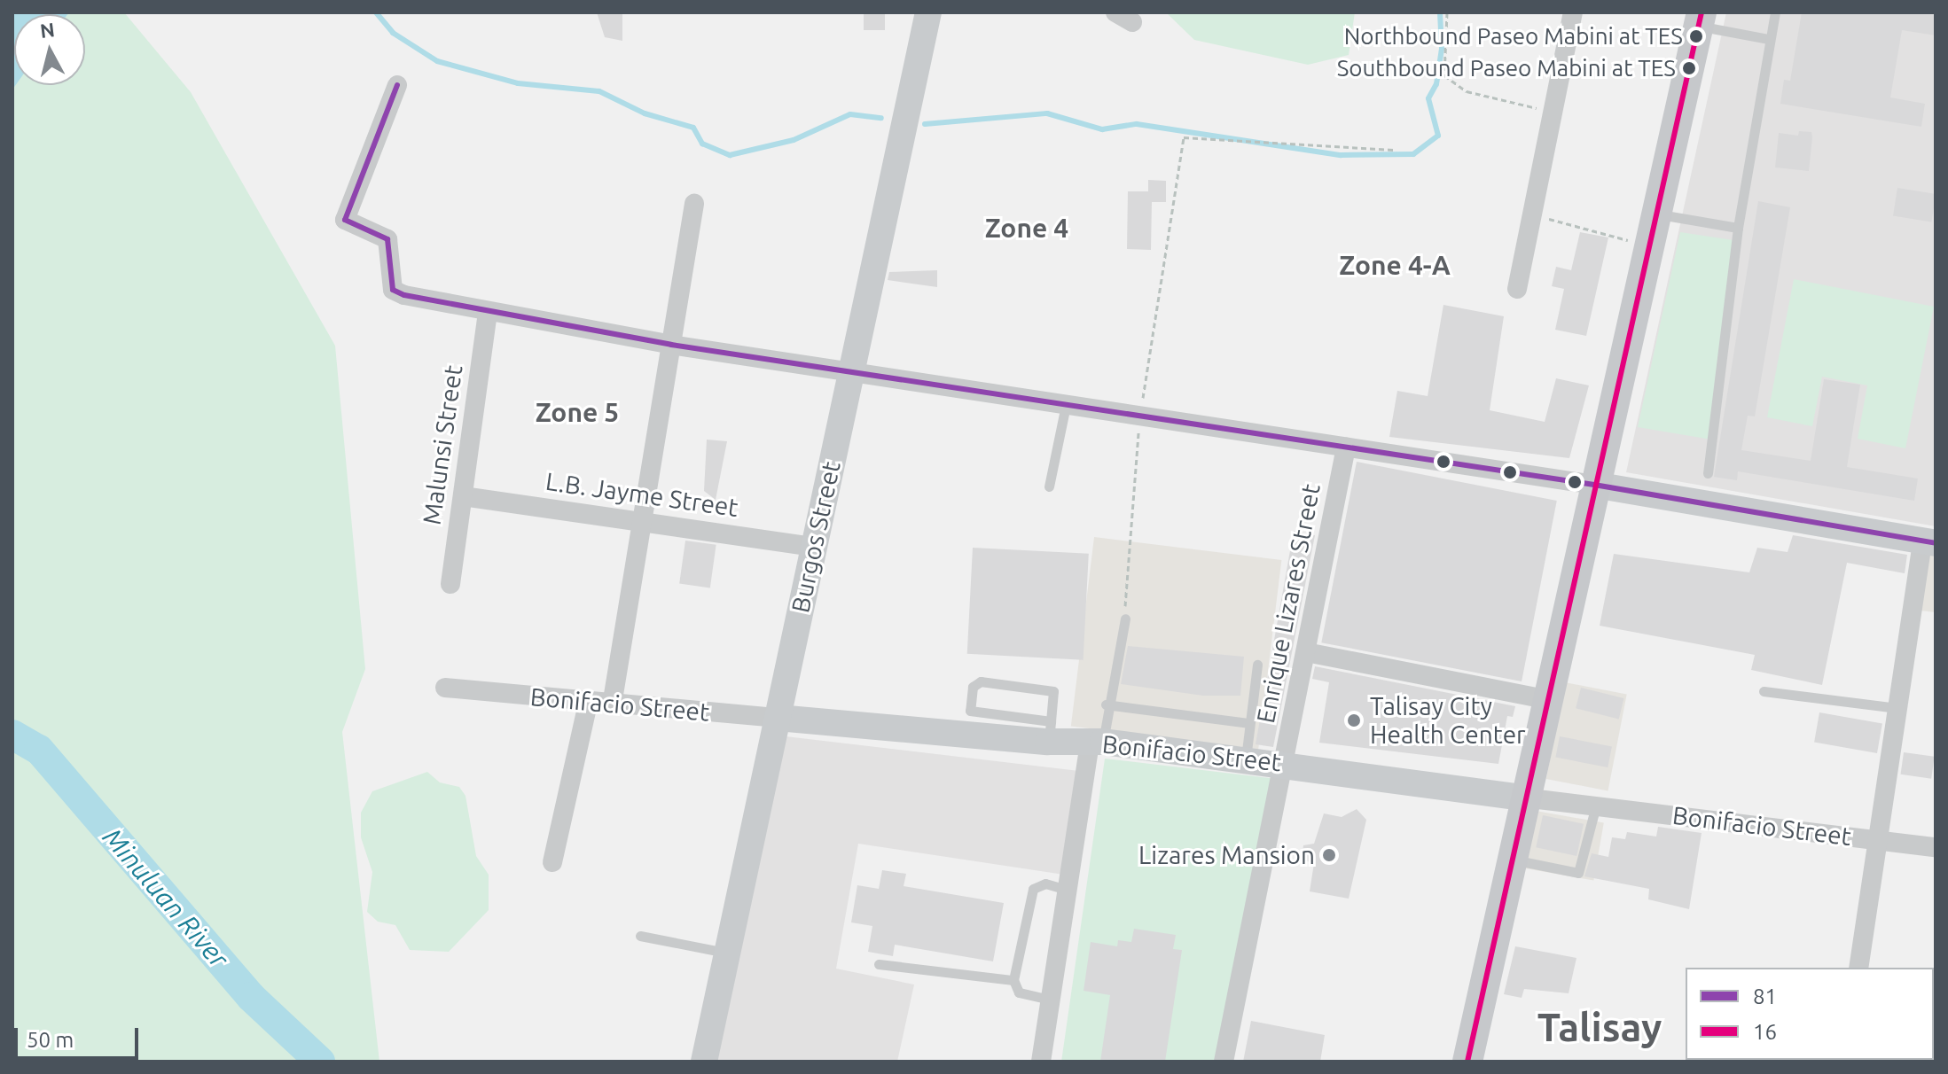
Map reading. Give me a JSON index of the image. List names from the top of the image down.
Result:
{
  "streets": {
    "street": [
      "Malunsi Street",
      "L.B. Jayme Street",
      "Burgos Street",
      "Enrique Lizares Street",
      "Bonifacio Street"
    ]
  },
  "crossings": [
    ["Malunsi Street", "L.B. Jayme Street"],
    ["L.B. Jayme Street", "Burgos Street"],
    ["Burgos Street", "Bonifacio Street"],
    ["Enrique Lizares Street", "Bonifacio Street"]
  ],
  "districts": [
    "Zone 4",
    "Zone 4-A",
    "Zone 5",
    "Talisay"
  ],
  "water": ["Minuluan River"],
  "places": [
    "Northbound Paseo Mabini at TES",
    "Southbound Paseo Mabini at TES",
    "Talisay City Health Center",
    "Lizares Mansion"
  ],
  "lines": ["transit line 16", "transit line 81"],
  "legend": ["81", "16"],
  "scale_bar": "50 m",
  "north": "top"
}
